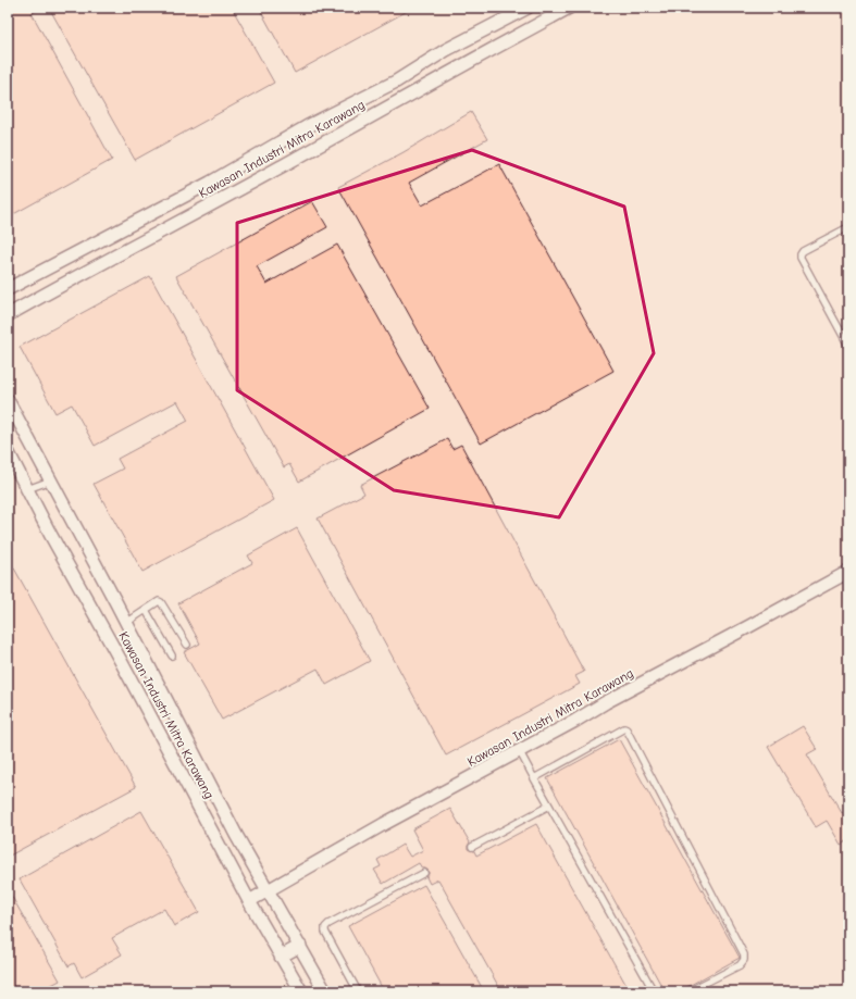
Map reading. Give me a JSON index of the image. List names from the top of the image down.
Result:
{
  "streets": {
    "street": ["Kawasan Industri Mitra Karawang"]
  }
}
